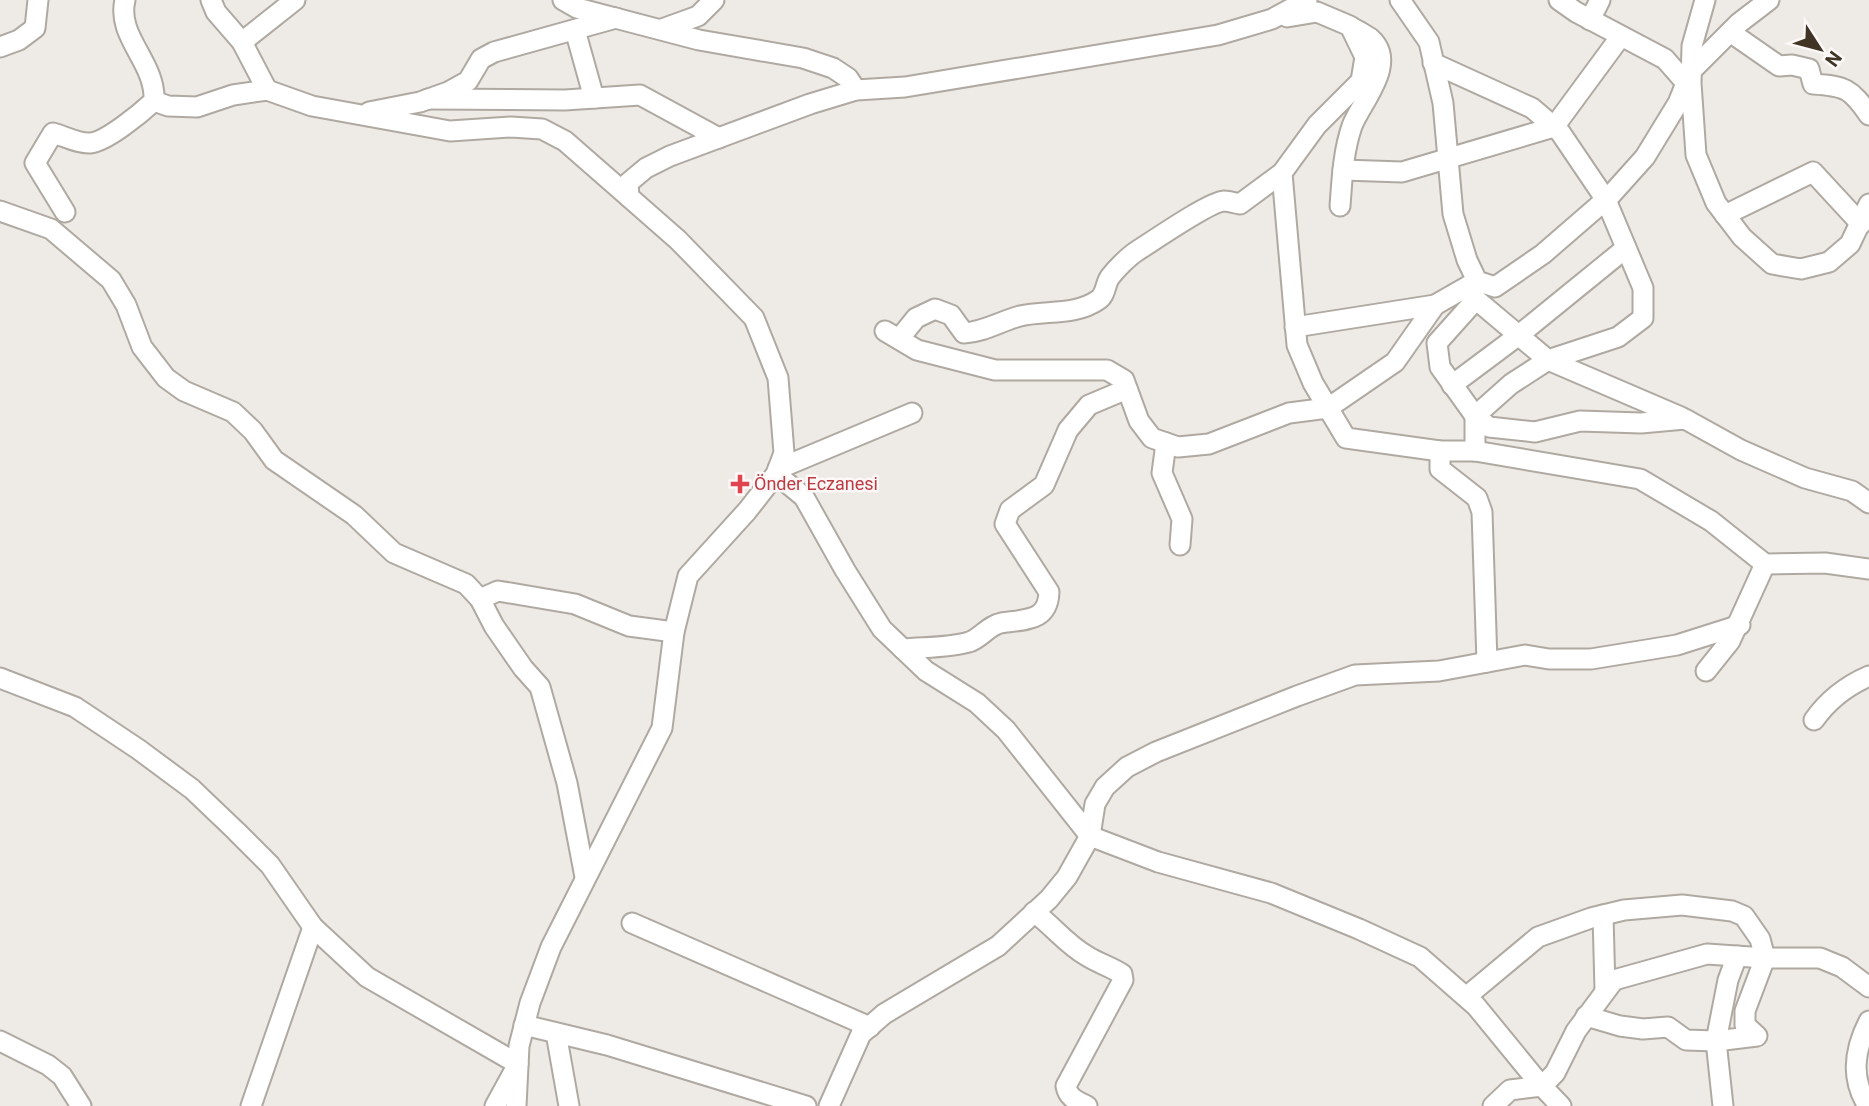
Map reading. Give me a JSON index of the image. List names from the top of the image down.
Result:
{
  "places": {
    "health": ["Önder Eczanesi"]
  },
  "north": "bottom right"
}
